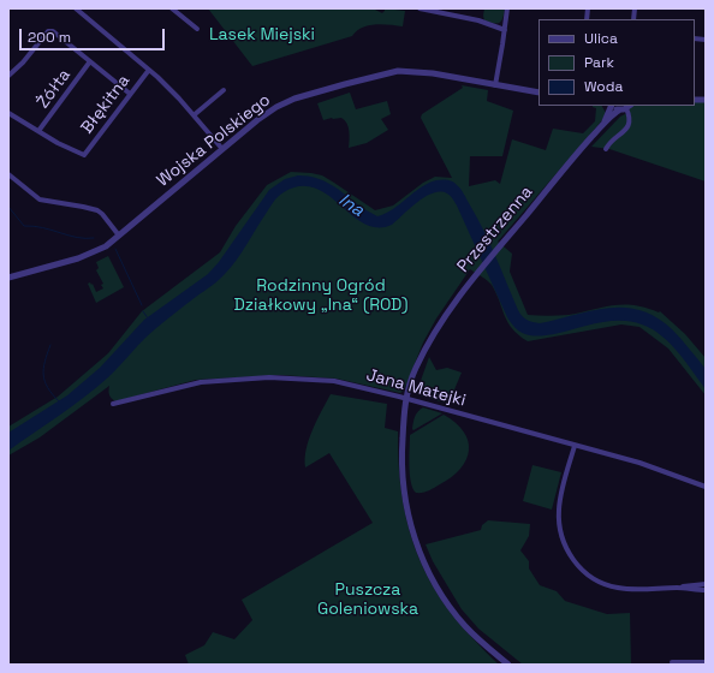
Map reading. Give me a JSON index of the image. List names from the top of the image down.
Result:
{
  "streets": {
    "street": [
      "Żółta",
      "Błękitna",
      "Wojska Polskiego",
      "Przestrzenna",
      "Jana Matejki"
    ]
  },
  "crossings": [
    ["Żółta", "Błękitna"],
    ["Przestrzenna", "Jana Matejki"]
  ],
  "water": ["Ina"],
  "parks": ["Lasek Miejski", "Rodzinny Ogród Działkowy „Ina“ (ROD)", "Puszcza Goleniowska"],
  "legend": ["Ulica", "Park", "Woda"],
  "scale_bar": "200 m"
}
